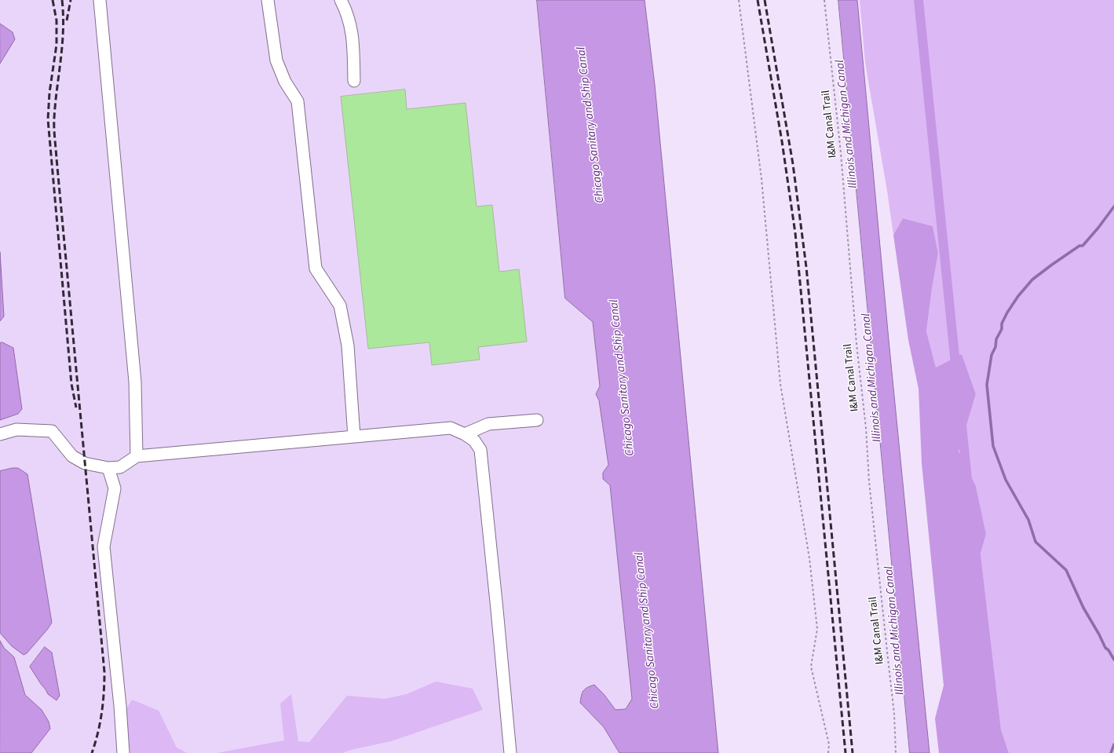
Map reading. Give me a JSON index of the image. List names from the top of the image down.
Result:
{
  "streets": {
    "path": ["I&M Canal Trail"]
  },
  "water": ["Illinois and Michigan Canal", "Chicago Sanitary and Ship Canal"]
}
